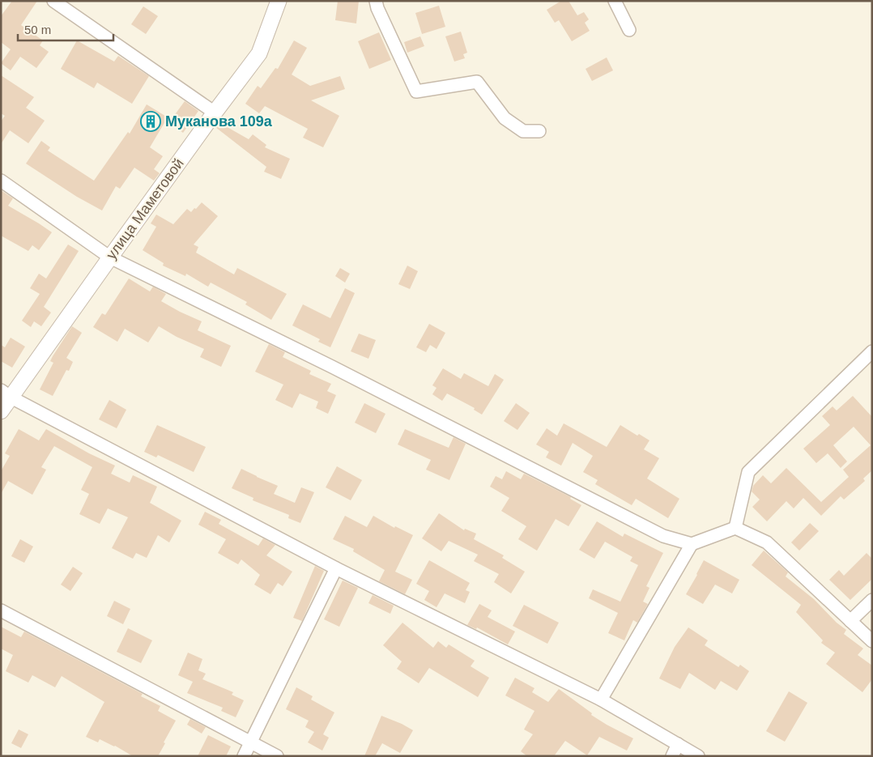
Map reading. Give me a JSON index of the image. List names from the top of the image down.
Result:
{
  "streets": {
    "street": ["улица Маметовой"]
  },
  "places": {
    "building": ["Муканова 109а"]
  },
  "scale_bar": "50 m"
}
